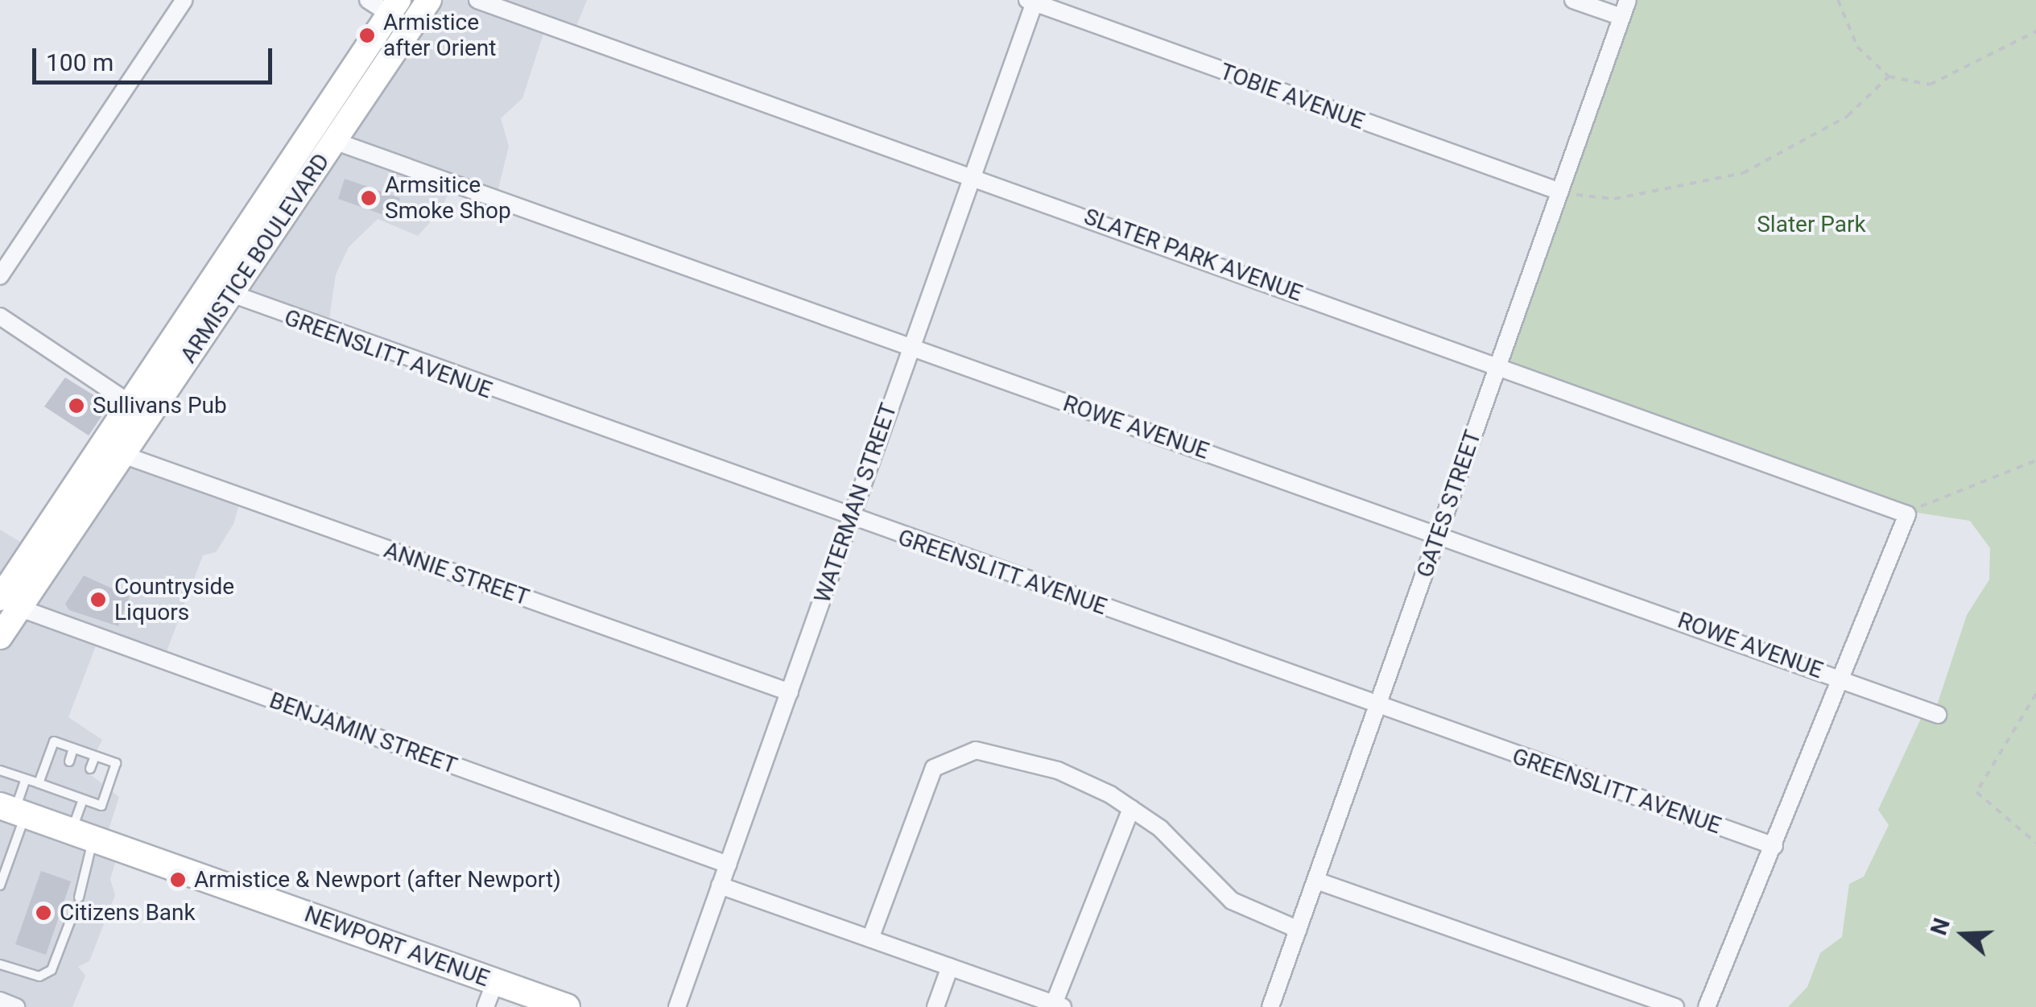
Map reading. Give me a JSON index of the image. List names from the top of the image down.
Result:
{
  "streets": {
    "main road": ["ARMISTICE BOULEVARD", "NEWPORT AVENUE"],
    "street": [
      "TOBIE AVENUE",
      "SLATER PARK AVENUE",
      "GREENSLITT AVENUE",
      "ROWE AVENUE",
      "WATERMAN STREET",
      "GATES STREET",
      "ANNIE STREET",
      "BENJAMIN STREET"
    ]
  },
  "crossings": [
    ["TOBIE AVENUE", "WATERMAN STREET"],
    ["TOBIE AVENUE", "GATES STREET"],
    ["SLATER PARK AVENUE", "WATERMAN STREET"],
    ["SLATER PARK AVENUE", "GATES STREET"],
    ["ARMISTICE BOULEVARD", "GREENSLITT AVENUE"],
    ["ARMISTICE BOULEVARD", "ROWE AVENUE"],
    ["ARMISTICE BOULEVARD", "ANNIE STREET"],
    ["ARMISTICE BOULEVARD", "BENJAMIN STREET"],
    ["GREENSLITT AVENUE", "WATERMAN STREET"],
    ["GREENSLITT AVENUE", "GATES STREET"],
    ["ROWE AVENUE", "WATERMAN STREET"],
    ["ROWE AVENUE", "GATES STREET"],
    ["WATERMAN STREET", "ANNIE STREET"],
    ["WATERMAN STREET", "BENJAMIN STREET"]
  ],
  "parks": ["Slater Park"],
  "places": [
    "Armistice after Orient",
    "Armsitice Smoke Shop",
    "Sullivans Pub",
    "Countryside Liquors",
    "Armistice & Newport (after Newport)",
    "Citizens Bank"
  ],
  "scale_bar": "100 m",
  "north": "left"
}
